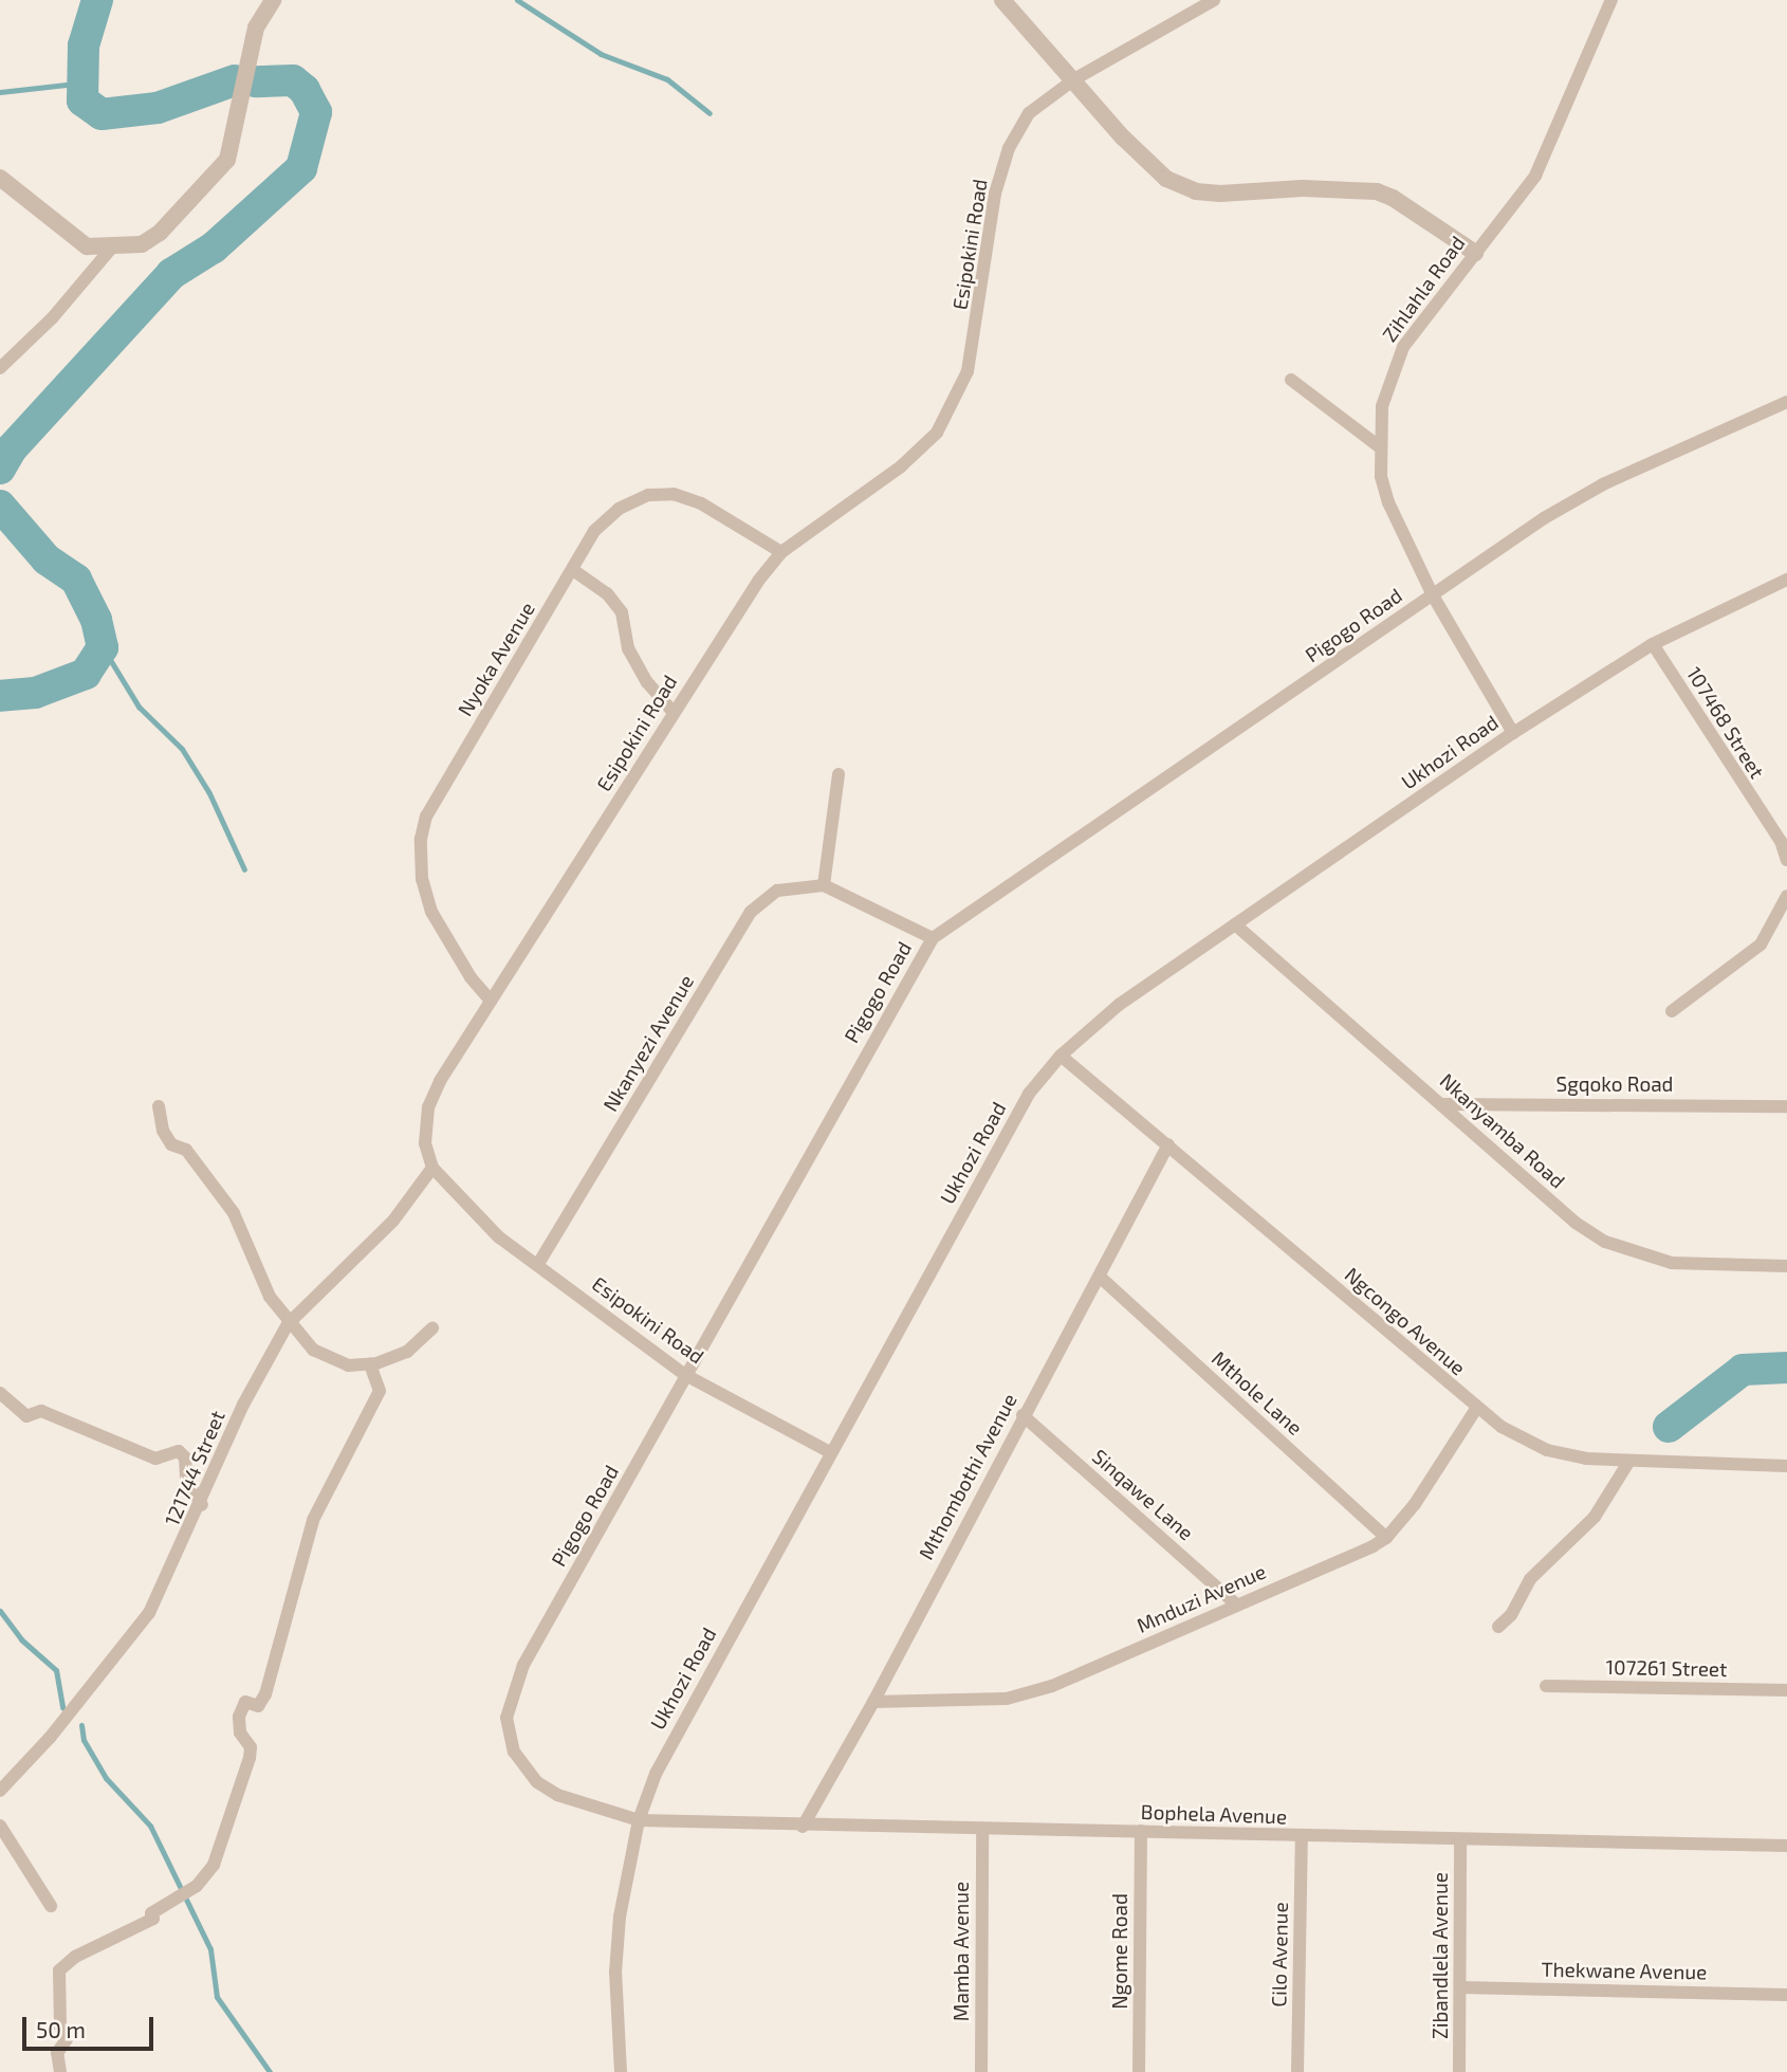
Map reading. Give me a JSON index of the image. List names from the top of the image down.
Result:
{
  "streets": {
    "street": [
      "Esipokini Road",
      "Zihlahla Road",
      "Pigogo Road",
      "Nyoka Avenue",
      "107468 Street",
      "Ukhozi Road",
      "Nkanyezi Avenue",
      "Sgqoko Road",
      "Nkanyamba Road",
      "Ngcongo Avenue",
      "Mthole Lane",
      "121744 Street",
      "Mthombothi Avenue",
      "Sinqawe Lane",
      "Mnduzi Avenue",
      "107261 Street",
      "Bophela Avenue",
      "Mamba Avenue",
      "Ngome Road",
      "Cilo Avenue",
      "Zibandlela Avenue",
      "Thekwane Avenue"
    ]
  },
  "crossings": [
    ["Esipokini Road", "Pigogo Road"],
    ["Esipokini Road", "Nyoka Avenue"],
    ["Esipokini Road", "Ukhozi Road"],
    ["Esipokini Road", "Nkanyezi Avenue"],
    ["Esipokini Road", "121744 Street"],
    ["Zihlahla Road", "Pigogo Road"],
    ["Zihlahla Road", "Ukhozi Road"],
    ["Pigogo Road", "Ukhozi Road"],
    ["Pigogo Road", "Bophela Avenue"],
    ["107468 Street", "Ukhozi Road"],
    ["Ukhozi Road", "Nkanyamba Road"],
    ["Ukhozi Road", "Ngcongo Avenue"],
    ["Ukhozi Road", "Bophela Avenue"],
    ["Sgqoko Road", "Nkanyamba Road"],
    ["Ngcongo Avenue", "Mthombothi Avenue"],
    ["Mthole Lane", "Mthombothi Avenue"],
    ["Mthole Lane", "Mnduzi Avenue"],
    ["Mthombothi Avenue", "Sinqawe Lane"],
    ["Mthombothi Avenue", "Mnduzi Avenue"],
    ["Mthombothi Avenue", "Bophela Avenue"],
    ["Sinqawe Lane", "Mnduzi Avenue"],
    ["Bophela Avenue", "Mamba Avenue"],
    ["Bophela Avenue", "Ngome Road"],
    ["Bophela Avenue", "Cilo Avenue"],
    ["Bophela Avenue", "Zibandlela Avenue"],
    ["Zibandlela Avenue", "Thekwane Avenue"]
  ],
  "scale_bar": "50 m"
}
